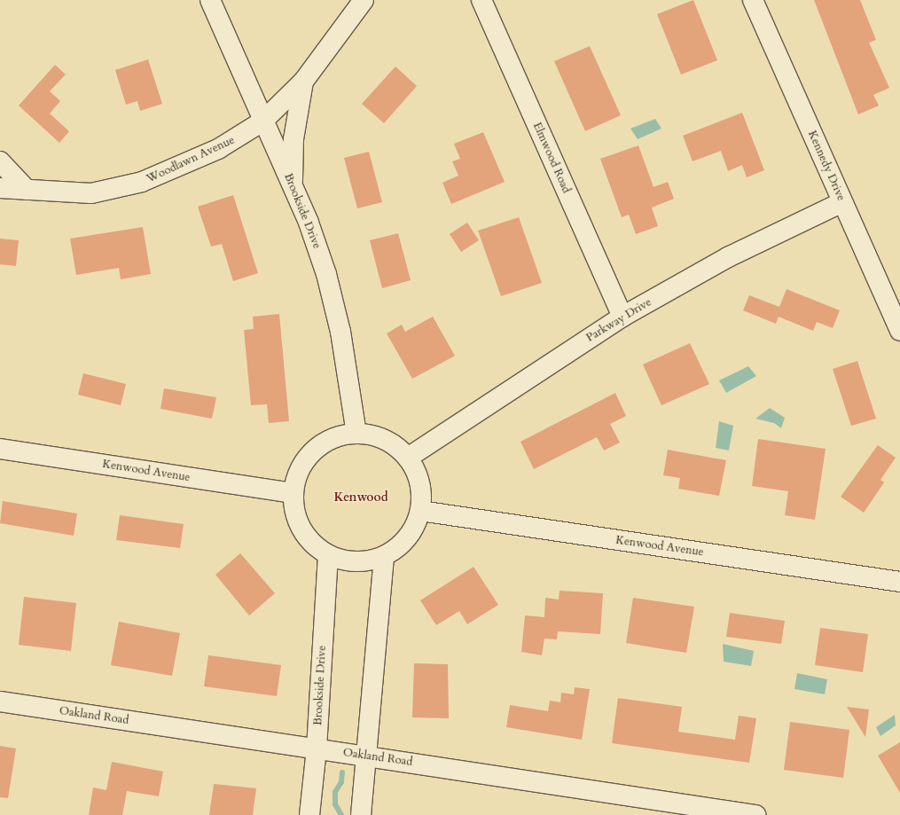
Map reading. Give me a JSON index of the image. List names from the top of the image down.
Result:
{
  "streets": {
    "street": [
      "Elmwood Road",
      "Woodlawn Avenue",
      "Kennedy Drive",
      "Brookside Drive",
      "Parkway Drive",
      "Kenwood Avenue",
      "Oakland Road"
    ]
  },
  "crossings": [
    ["Elmwood Road", "Parkway Drive"],
    ["Woodlawn Avenue", "Brookside Drive"],
    ["Kennedy Drive", "Parkway Drive"],
    ["Brookside Drive", "Oakland Road"]
  ],
  "districts": ["Kenwood"]
}
